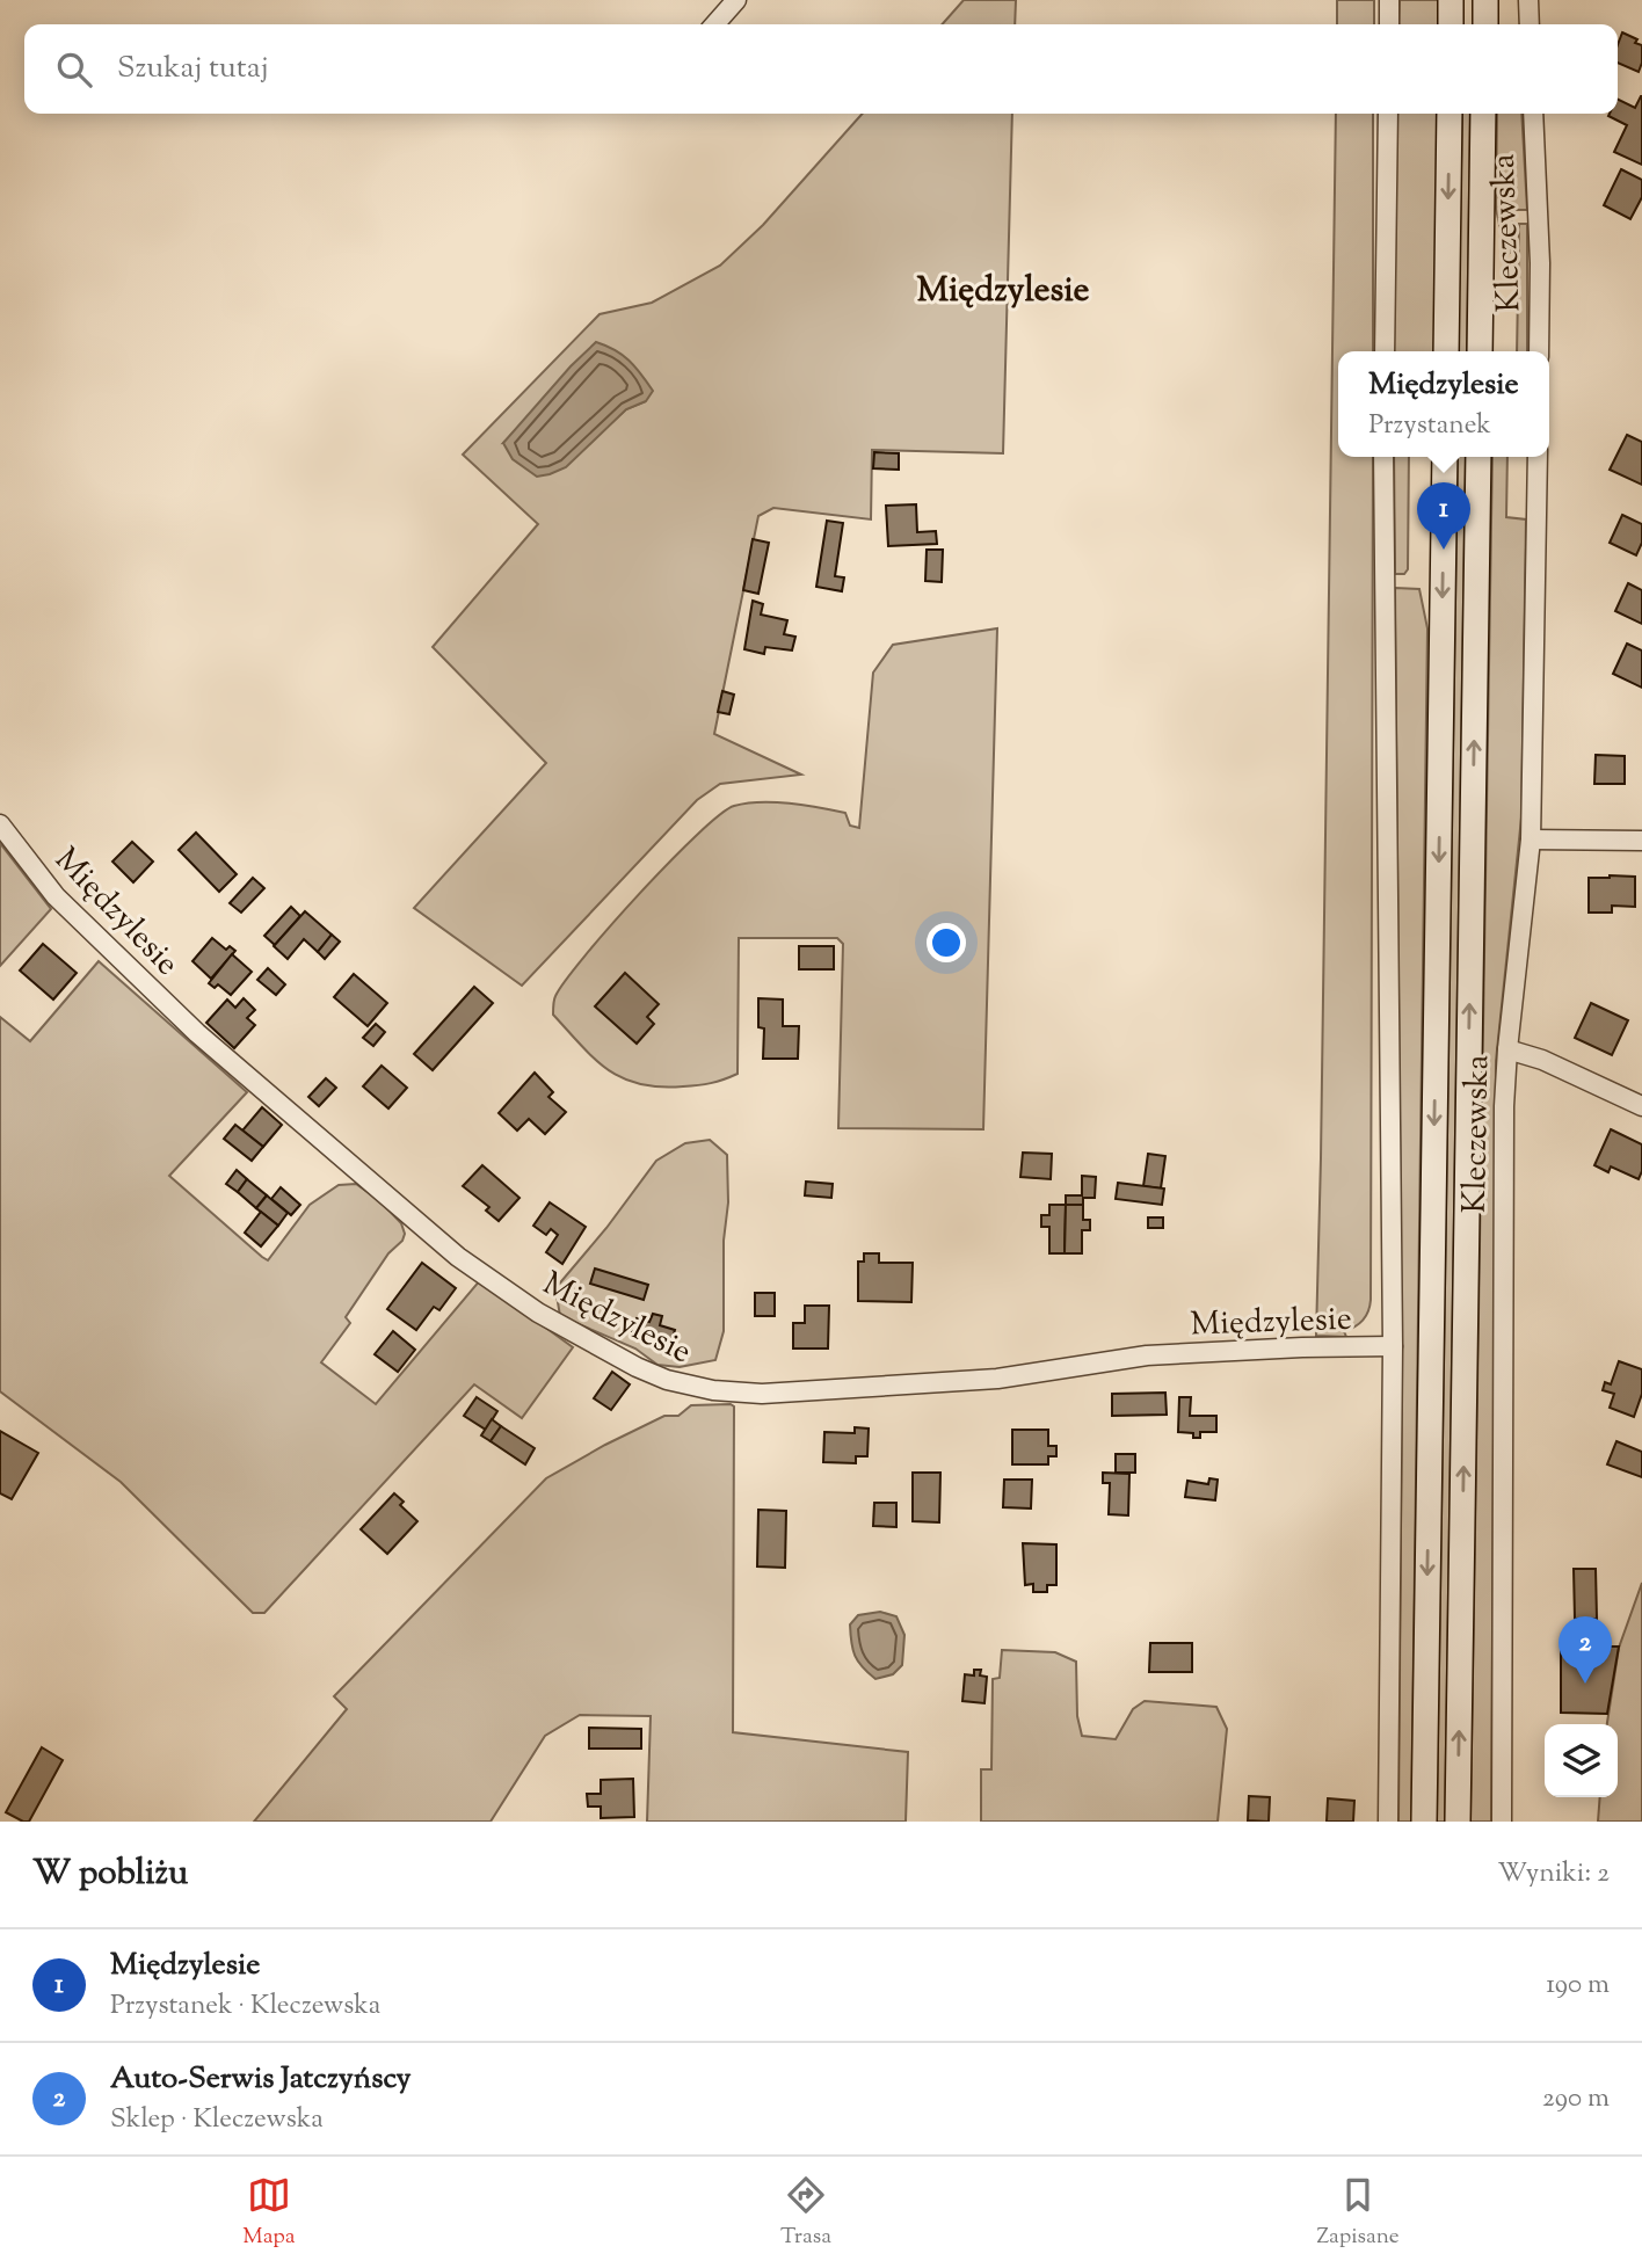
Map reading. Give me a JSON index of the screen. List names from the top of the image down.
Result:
{
  "streets": {
    "main road": ["Kleczewska"],
    "street": ["Międzylesie"]
  },
  "districts": ["Międzylesie"],
  "page": {
    "search": "Szukaj tutaj",
    "popup": ["Międzylesie", "Przystanek"],
    "pins": ["1", "2"],
    "heading": ["W pobliżu", "Wyniki: 2"],
    "list": [
      {
        "mark": "1",
        "name": "Międzylesie",
        "note": "Przystanek · Kleczewska",
        "value": "190 m"
      },
      {
        "mark": "2",
        "name": "Auto-Serwis Jatczyńscy",
        "note": "Sklep · Kleczewska",
        "value": "290 m"
      }
    ],
    "nav": ["Mapa", "Trasa", "Zapisane"]
  }
}
